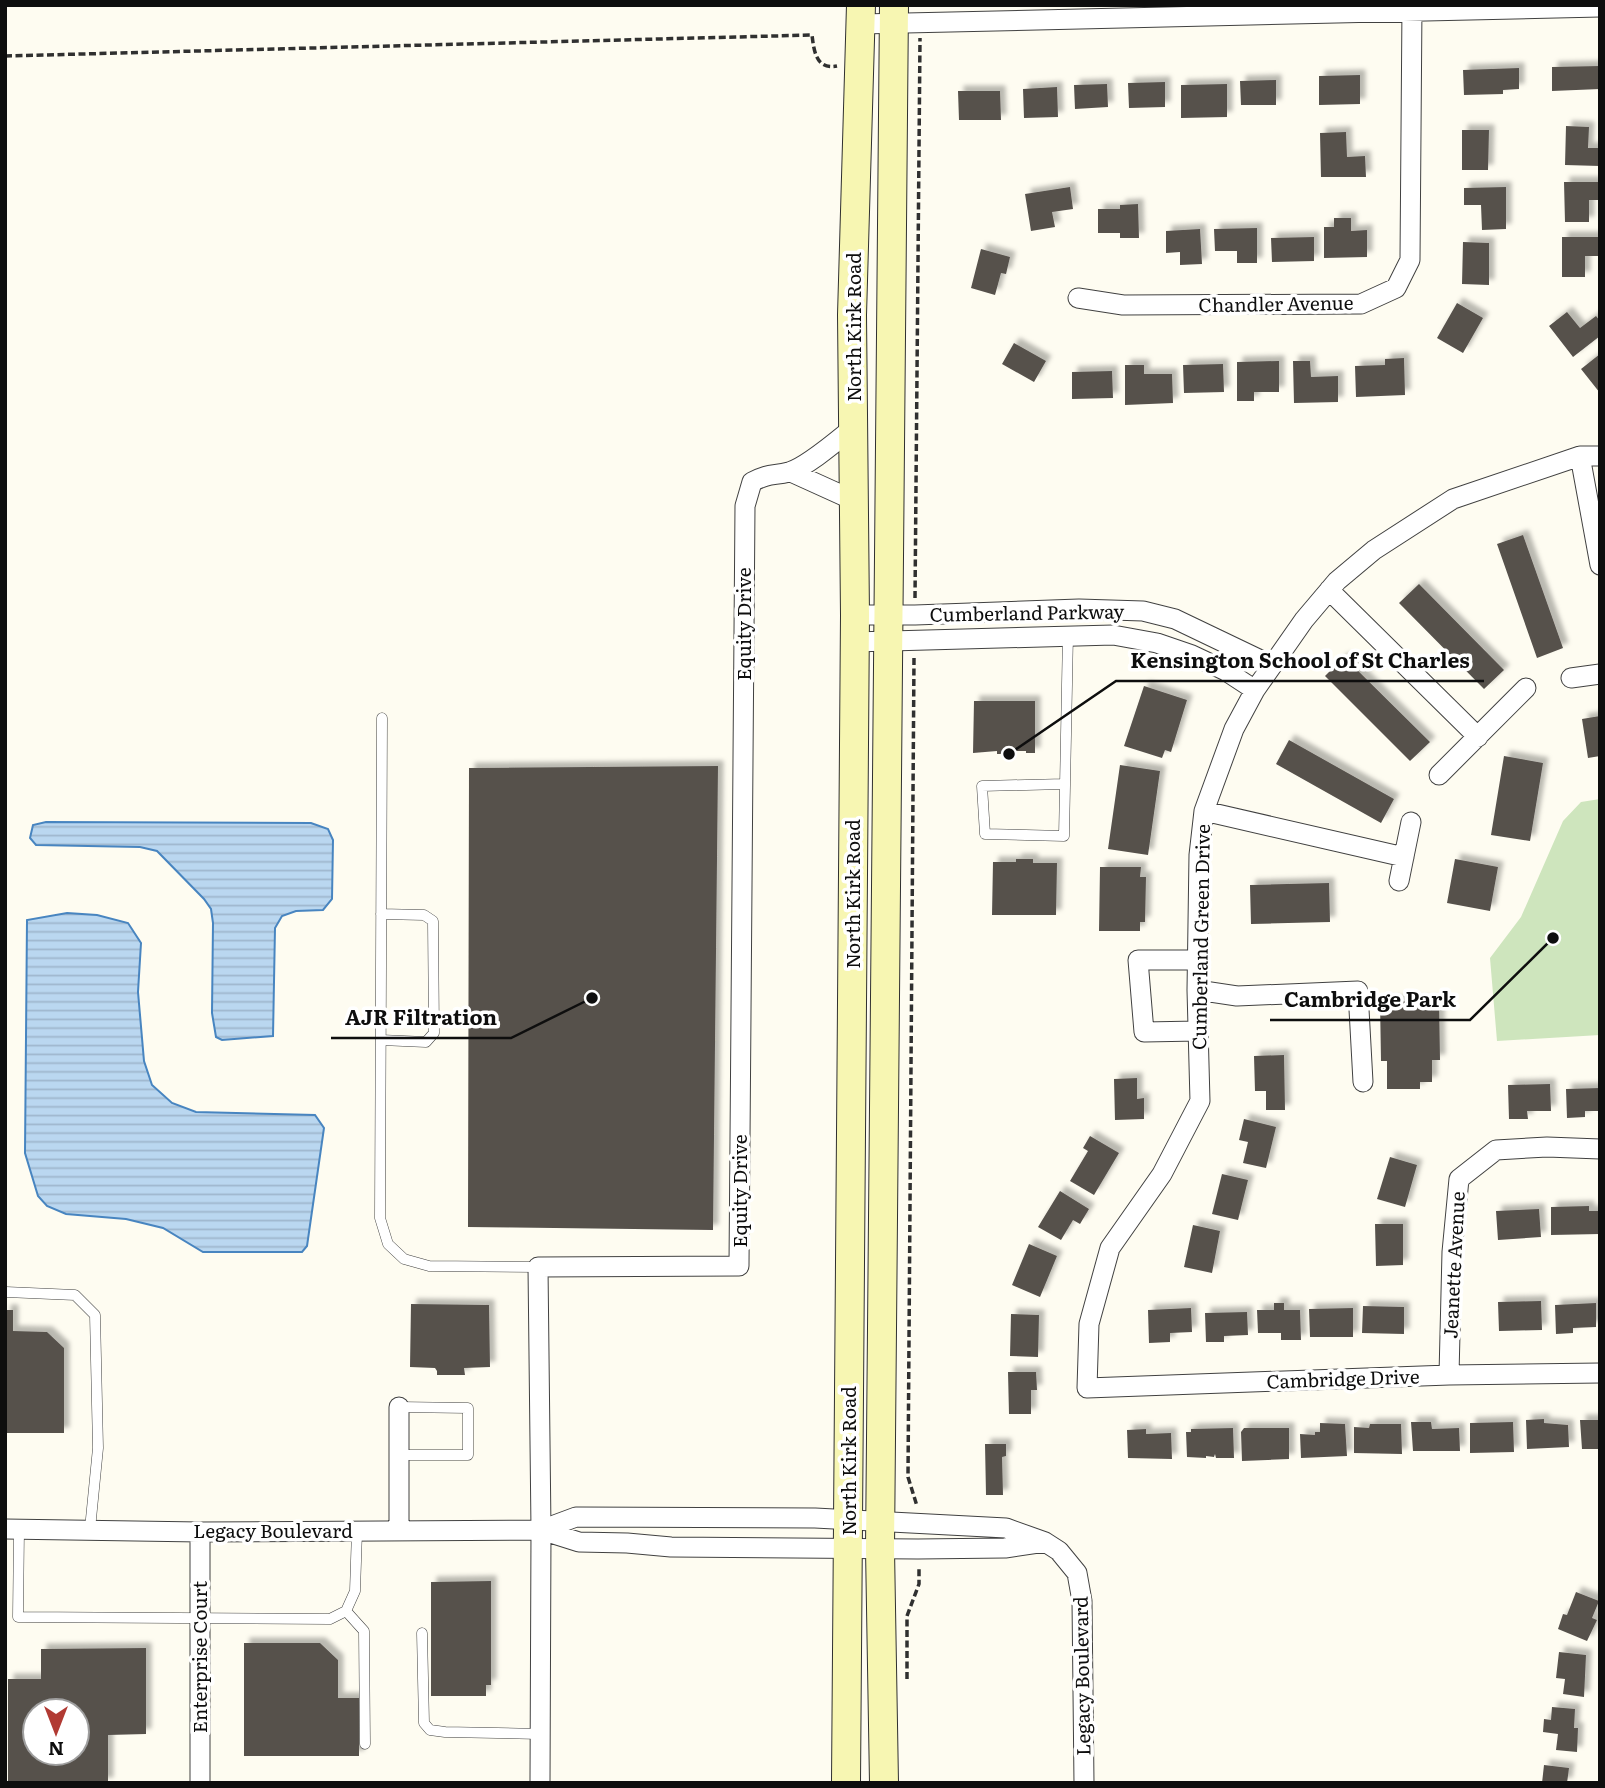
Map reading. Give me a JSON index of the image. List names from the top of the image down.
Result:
{
  "streets": {
    "main road": ["North Kirk Road"],
    "street": [
      "Chandler Avenue",
      "Cumberland Parkway",
      "Equity Drive",
      "Cumberland Green Drive",
      "Jeanette Avenue",
      "Cambridge Drive",
      "Legacy Boulevard",
      "Enterprise Court"
    ]
  },
  "crossings": [
    ["North Kirk Road", "Cumberland Parkway"],
    ["North Kirk Road", "Equity Drive"],
    ["North Kirk Road", "Legacy Boulevard"],
    ["Cumberland Parkway", "Cumberland Green Drive"],
    ["Cumberland Green Drive", "Cambridge Drive"],
    ["Jeanette Avenue", "Cambridge Drive"],
    ["Legacy Boulevard", "Enterprise Court"]
  ],
  "places": ["Kensington School of St Charles", "Cambridge Park", "AJR Filtration"],
  "north": "bottom"
}
